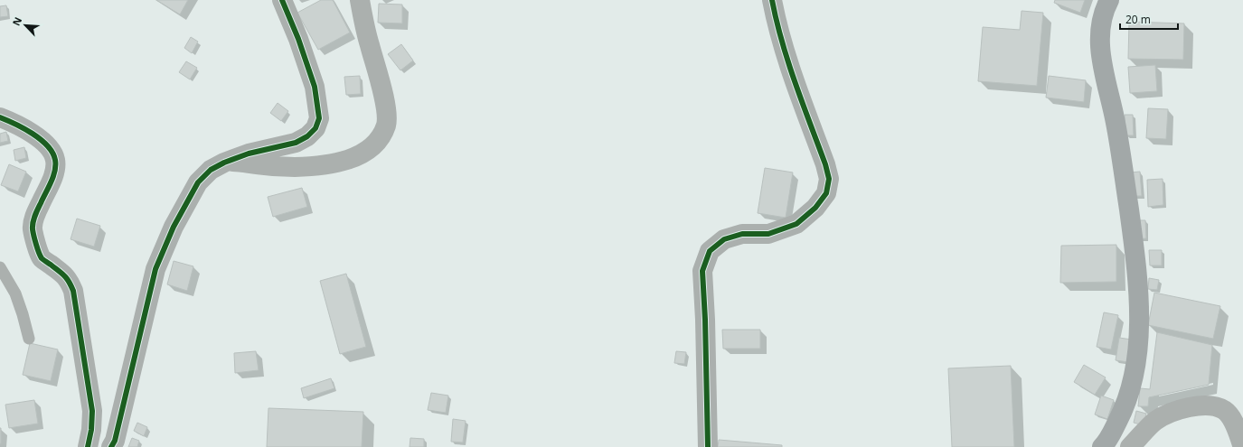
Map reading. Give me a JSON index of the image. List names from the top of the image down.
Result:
{
  "scale_bar": "20 m",
  "north": "top left"
}
